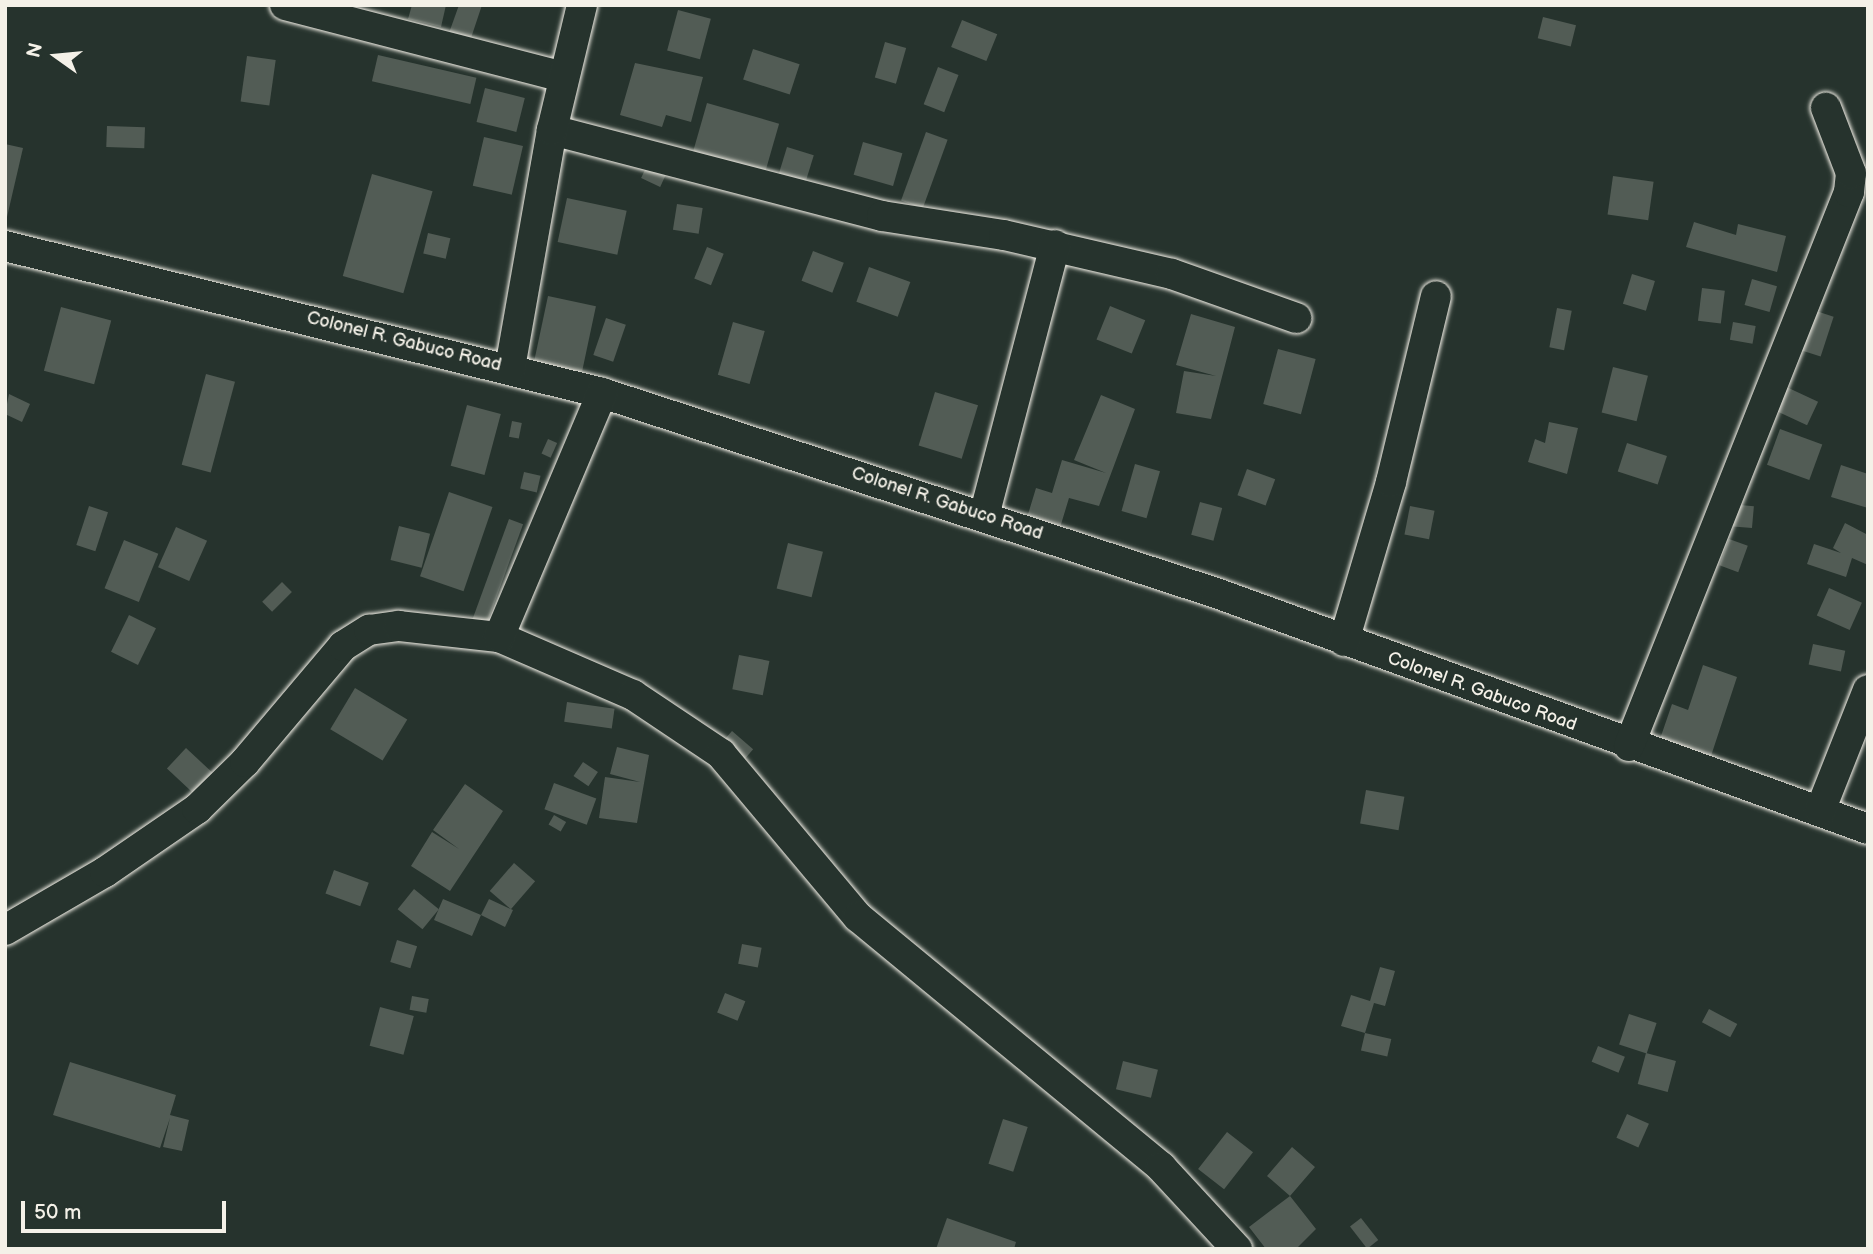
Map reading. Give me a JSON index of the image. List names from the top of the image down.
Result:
{
  "streets": {
    "street": ["Colonel R. Gabuco Road"]
  },
  "scale_bar": "50 m",
  "north": "left"
}
